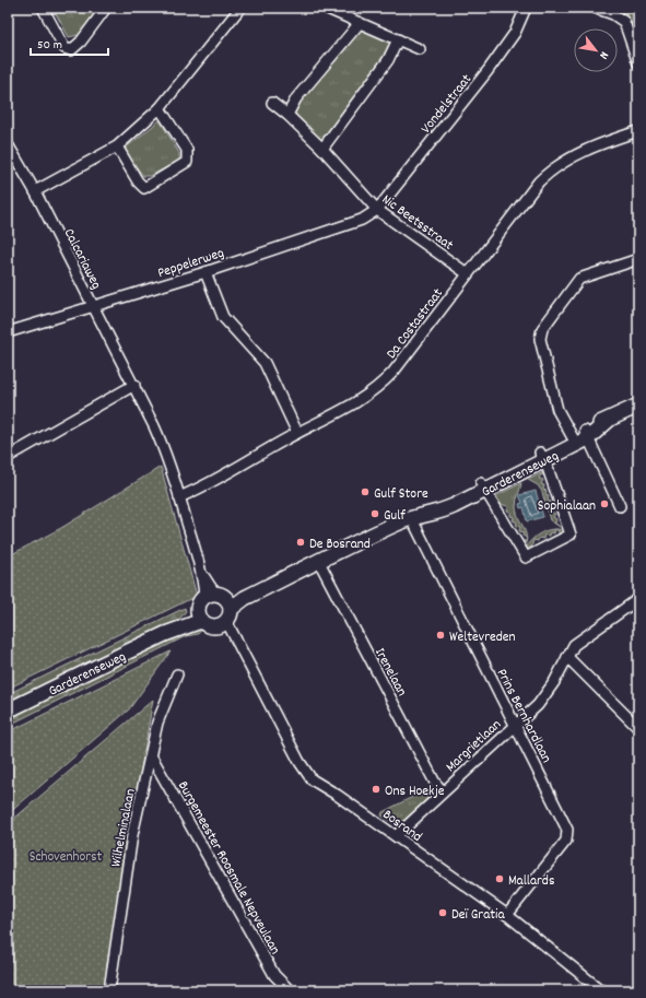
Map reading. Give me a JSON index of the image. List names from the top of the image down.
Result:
{
  "streets": {
    "main road": ["Garderenseweg"],
    "street": [
      "Vondelstraat",
      "Nic Beetsstraat",
      "Calcariaweg",
      "Peppelerweg",
      "Da Costastraat",
      "Irenelaan",
      "Prins Bernhardlaan",
      "Margrietlaan",
      "Bosrand",
      "Wilhelminalaan",
      "Burgemeester Roosmale Nepveulaan"
    ]
  },
  "crossings": [
    ["Vondelstraat", "Nic Beetsstraat"],
    ["Vondelstraat", "Peppelerweg"],
    ["Nic Beetsstraat", "Peppelerweg"],
    ["Nic Beetsstraat", "Da Costastraat"],
    ["Calcariaweg", "Peppelerweg"],
    ["Calcariaweg", "Da Costastraat"],
    ["Garderenseweg", "Irenelaan"],
    ["Garderenseweg", "Prins Bernhardlaan"],
    ["Garderenseweg", "Bosrand"],
    ["Irenelaan", "Margrietlaan"],
    ["Prins Bernhardlaan", "Margrietlaan"],
    ["Prins Bernhardlaan", "Bosrand"],
    ["Margrietlaan", "Bosrand"],
    ["Wilhelminalaan", "Burgemeester Roosmale Nepveulaan"]
  ],
  "parks": ["Schovenhorst"],
  "places": [
    "Gulf Store",
    "Sophialaan",
    "Gulf",
    "De Bosrand",
    "Weltevreden",
    "Ons Hoekje",
    "Mallards",
    "Deï Gratia"
  ],
  "scale_bar": "50 m",
  "north": "bottom right"
}
